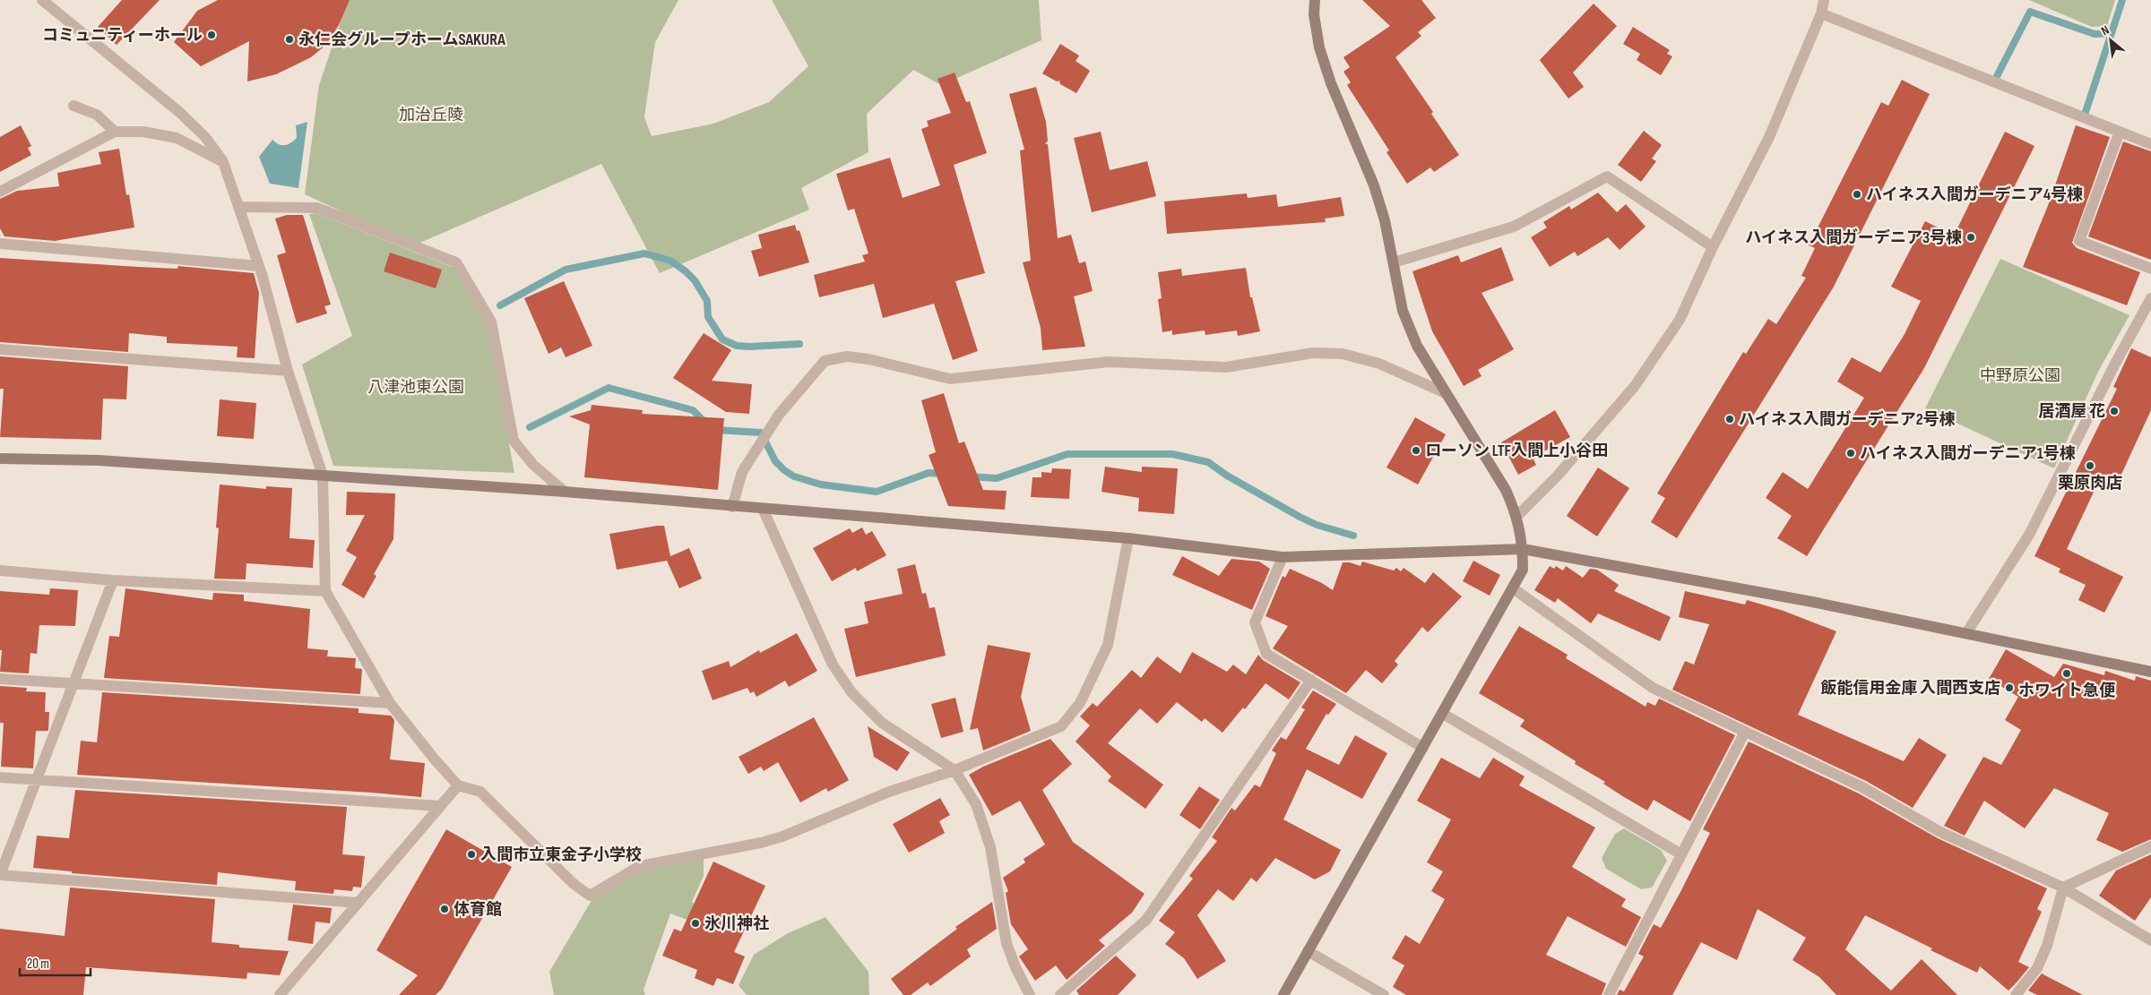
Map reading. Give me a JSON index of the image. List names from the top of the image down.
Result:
{
  "parks": ["加治丘陵", "中野原公園", "八津池東公園"],
  "places": [
    "コミュニティーホール",
    "永仁会グループホームSAKURA",
    "ハイネス入間ガーデニア4号棟",
    "ハイネス入間ガーデニア3号棟",
    "居酒屋 花",
    "ハイネス入間ガーデニア2号棟",
    "ローソン LTF入間上小谷田",
    "ハイネス入間ガーデニア1号棟",
    "栗原肉店",
    "ホワイト急便",
    "飯能信用金庫 入間西支店",
    "入間市立東金子小学校",
    "体育館",
    "氷川神社"
  ],
  "scale_bar": "20 m",
  "north": "top left"
}
